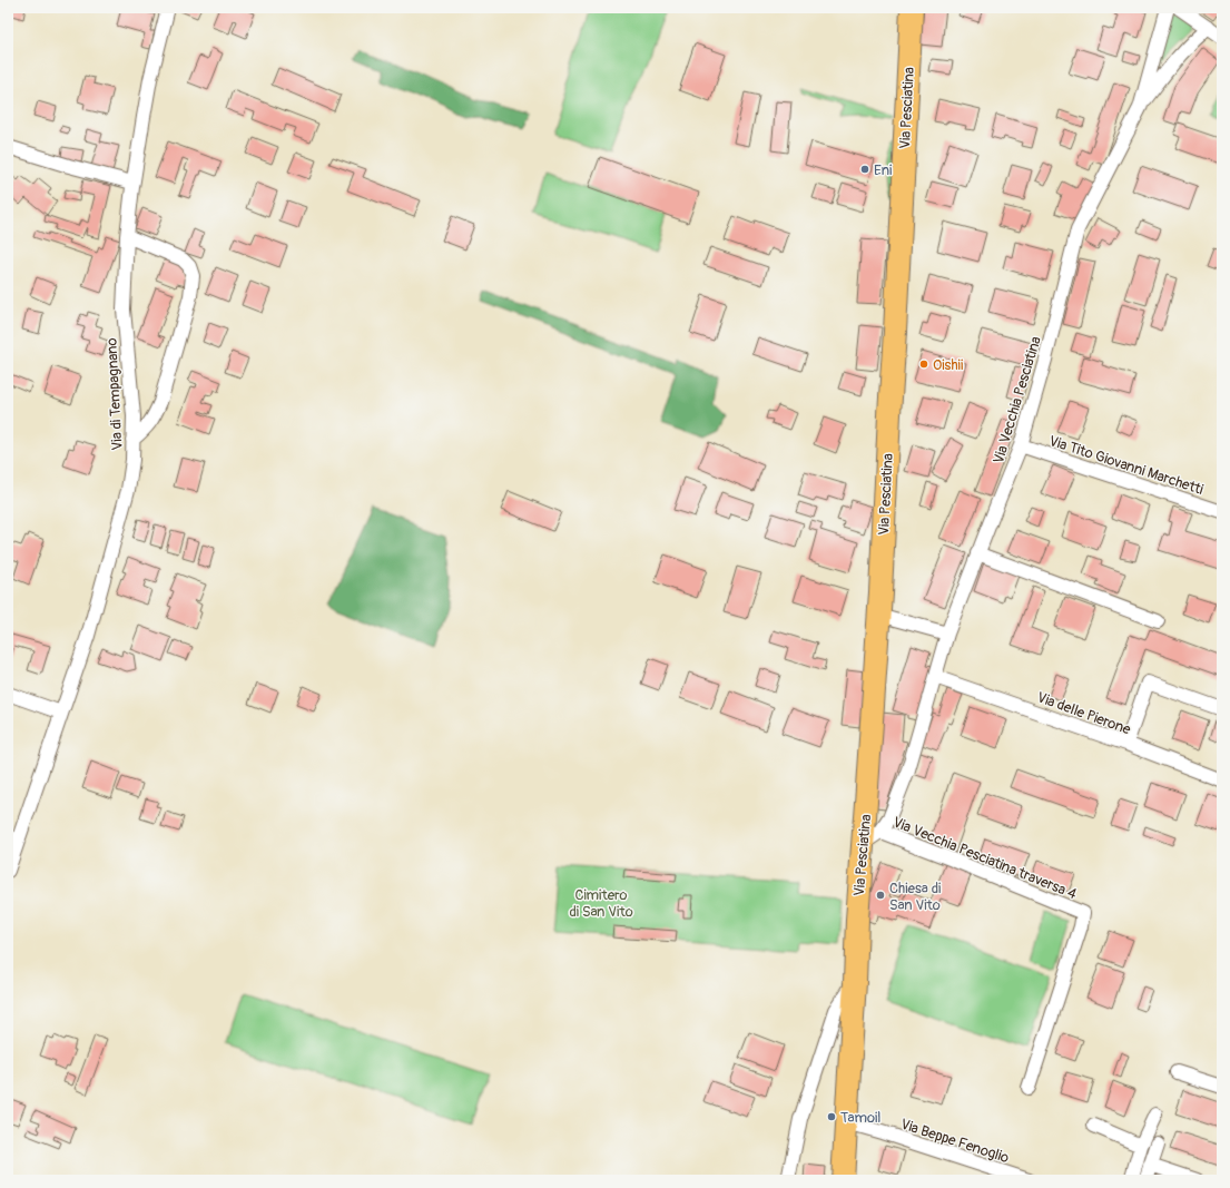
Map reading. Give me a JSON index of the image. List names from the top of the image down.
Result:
{
  "streets": {
    "main road": ["Via Pesciatina"],
    "street": [
      "Via di Tempagnano",
      "Via Vecchia Pesciatina",
      "Via Tito Giovanni Marchetti",
      "Via delle Pierone",
      "Via Vecchia Pesciatina traversa 4",
      "Via Beppe Fenoglio"
    ]
  },
  "crossings": [
    ["Via Pesciatina", "Via Vecchia Pesciatina"],
    ["Via Pesciatina", "Via Vecchia Pesciatina traversa 4"],
    ["Via Pesciatina", "Via Beppe Fenoglio"],
    ["Via Vecchia Pesciatina", "Via Tito Giovanni Marchetti"],
    ["Via Vecchia Pesciatina", "Via delle Pierone"],
    ["Via Vecchia Pesciatina", "Via Vecchia Pesciatina traversa 4"]
  ],
  "parks": ["Cimitero di San Vito"],
  "places": [
    "Eni",
    "Oishii",
    "Chiesa di San Vito",
    "Tamoil"
  ]
}
